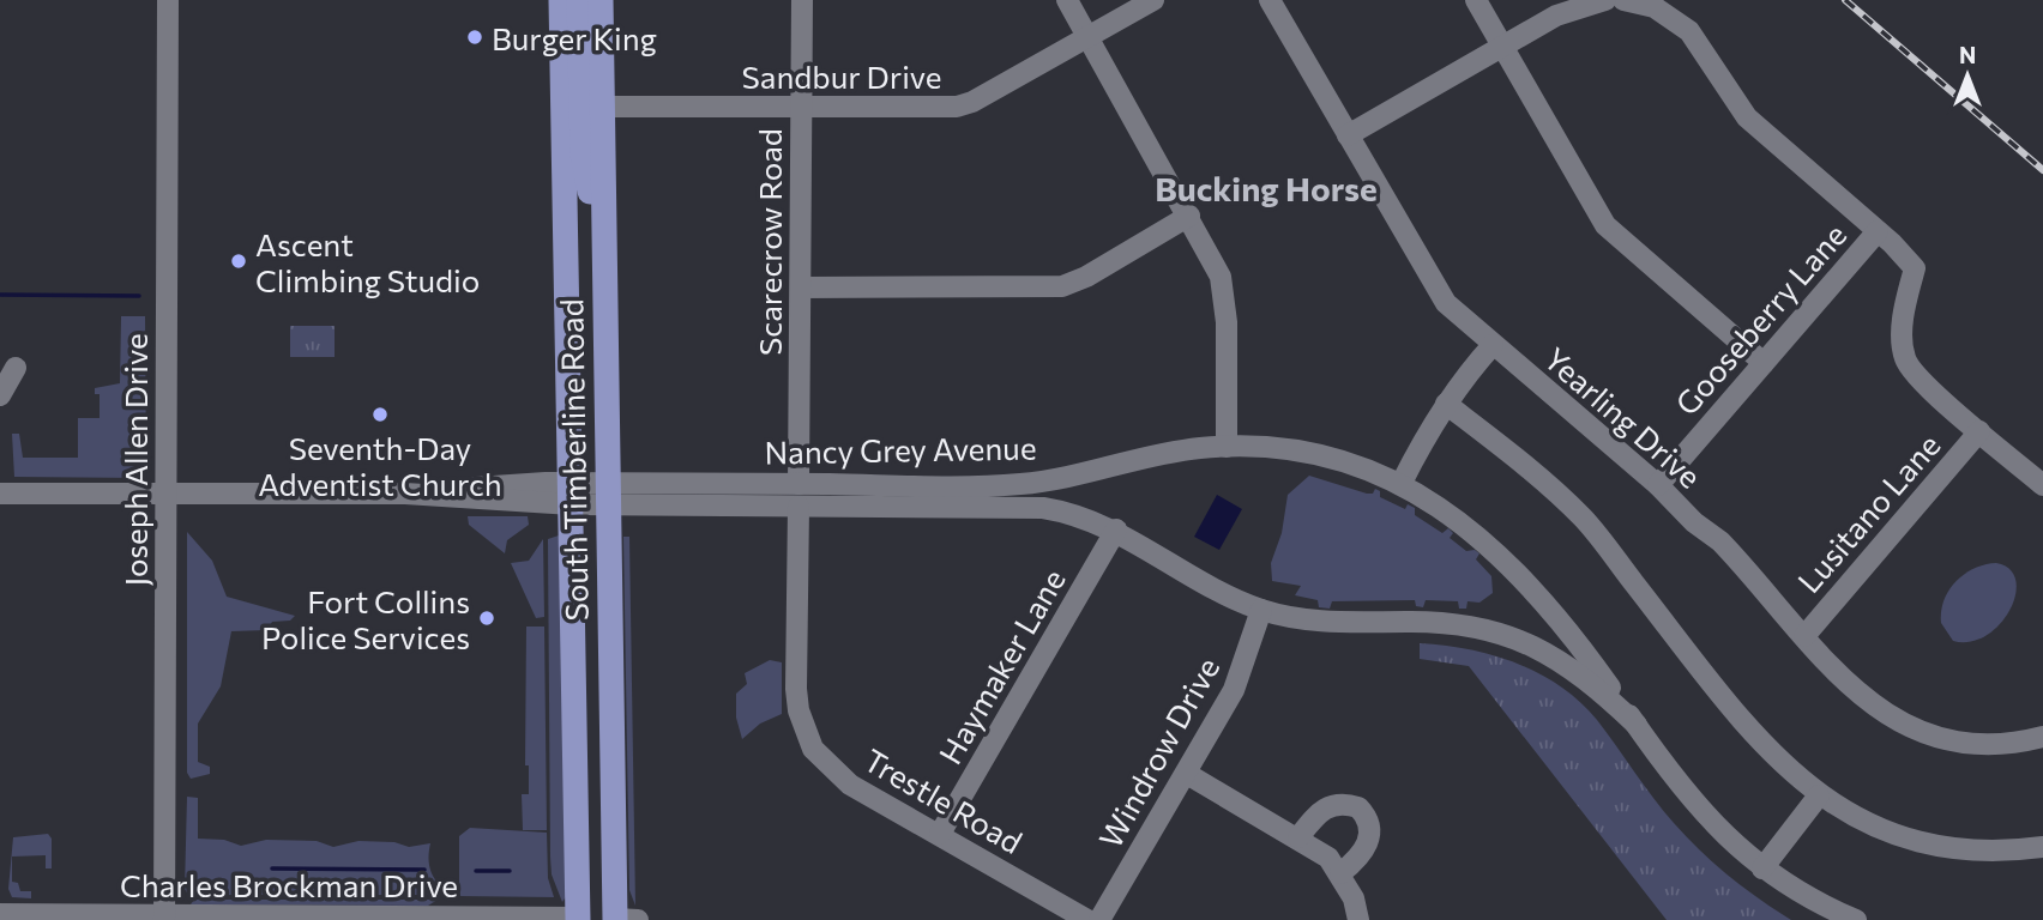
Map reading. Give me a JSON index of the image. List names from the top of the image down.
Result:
{
  "streets": {
    "main road": ["South Timberline Road"],
    "street": [
      "Sandbur Drive",
      "Scarecrow Road",
      "Gooseberry Lane",
      "Yearling Drive",
      "Nancy Grey Avenue",
      "Joseph Allen Drive",
      "Lusitano Lane",
      "Haymaker Lane",
      "Windrow Drive",
      "Trestle Road",
      "Charles Brockman Drive"
    ]
  },
  "crossings": [
    ["Sandbur Drive", "Scarecrow Road"],
    ["Sandbur Drive", "South Timberline Road"],
    ["Scarecrow Road", "Nancy Grey Avenue"],
    ["Gooseberry Lane", "Yearling Drive"],
    ["Yearling Drive", "Lusitano Lane"],
    ["Nancy Grey Avenue", "Joseph Allen Drive"],
    ["Nancy Grey Avenue", "South Timberline Road"],
    ["Nancy Grey Avenue", "Haymaker Lane"],
    ["Nancy Grey Avenue", "Windrow Drive"],
    ["Nancy Grey Avenue", "Trestle Road"],
    ["Joseph Allen Drive", "Charles Brockman Drive"],
    ["South Timberline Road", "Charles Brockman Drive"],
    ["Haymaker Lane", "Trestle Road"]
  ],
  "districts": ["Bucking Horse"],
  "places": [
    "Burger King",
    "Ascent Climbing Studio",
    "Seventh-Day Adventist Church",
    "Fort Collins Police Services"
  ],
  "north": "top"
}
